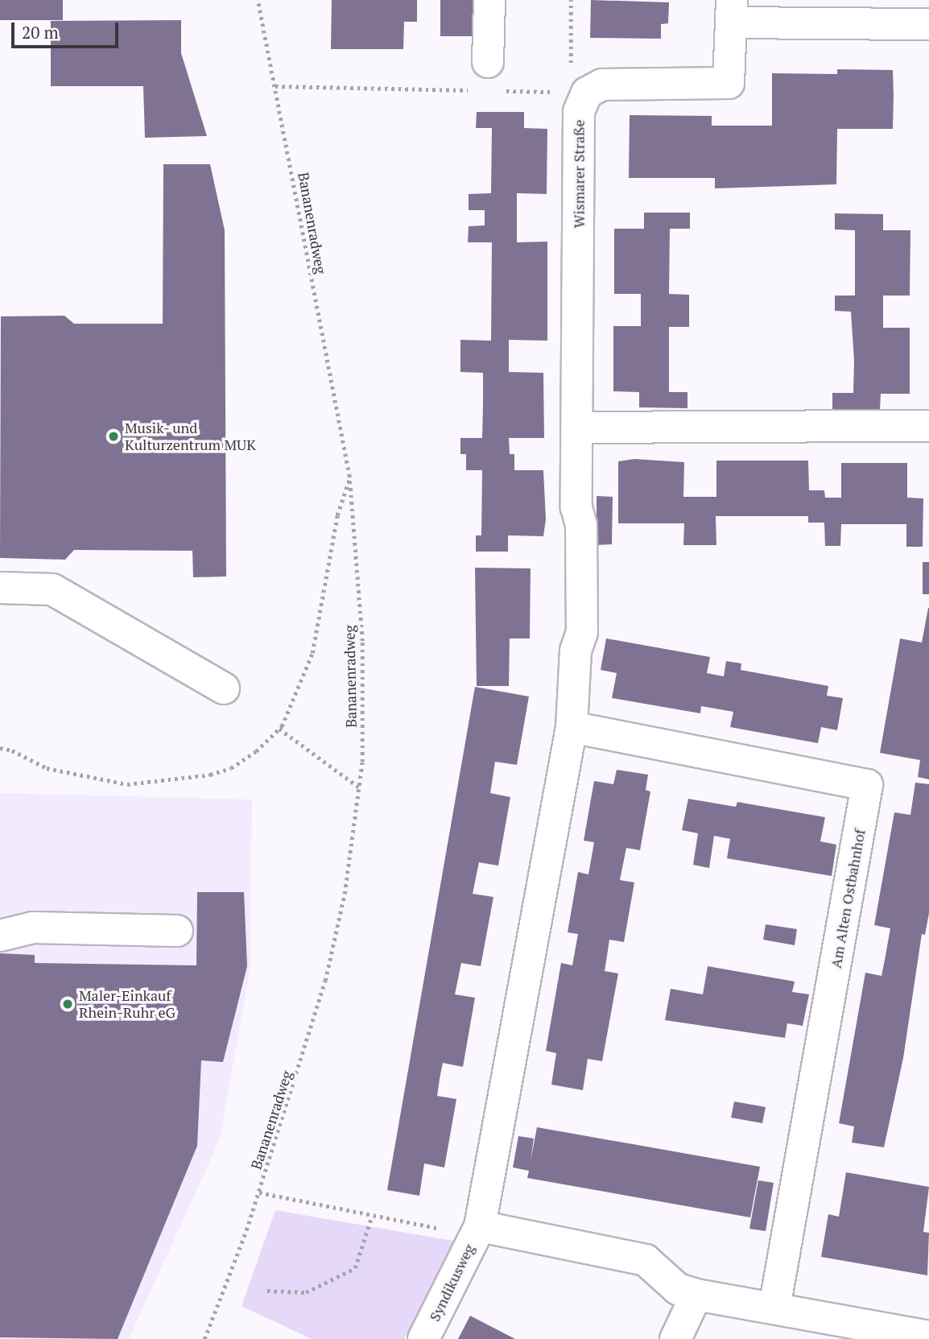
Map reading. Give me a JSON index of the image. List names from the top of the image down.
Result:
{
  "streets": {
    "street": ["Wismarer Straße", "Am Alten Ostbahnhof", "Syndikusweg"],
    "path": ["Bananenradweg"]
  },
  "crossings": [
    ["Wismarer Straße", "Am Alten Ostbahnhof"]
  ],
  "places": ["Musik- und Kulturzentrum MUK", "Maler-Einkauf Rhein-Ruhr eG"],
  "scale_bar": "20 m"
}
